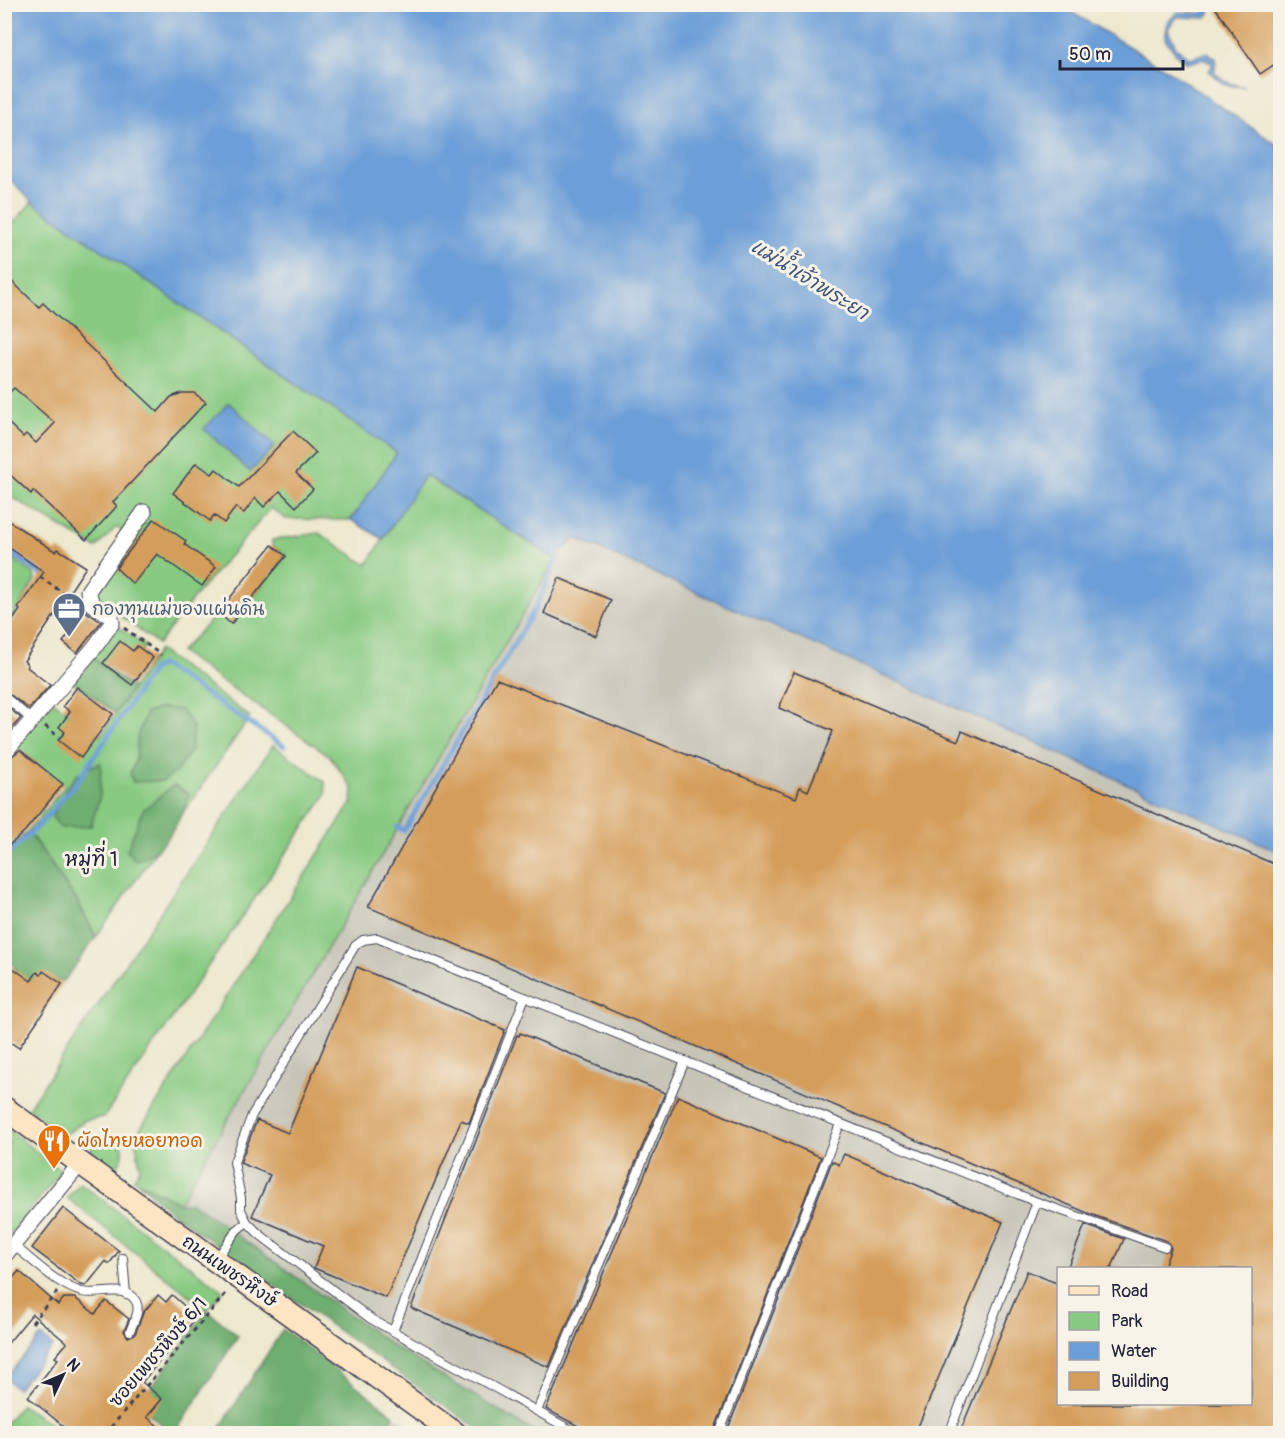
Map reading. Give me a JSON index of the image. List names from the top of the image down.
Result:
{
  "streets": {
    "main road": ["ถนนเพชรหึงษ์"],
    "path": ["ซอยเพชรหึงษ์ 6/1"]
  },
  "districts": ["หมู่ที่ 1"],
  "water": ["แม่น้ำเจ้าพระยา"],
  "places": {
    "office": ["กองทุนแม่ของแผ่นดิน"],
    "restaurant": ["ผัดไทยหอยทอด"]
  },
  "legend": [
    "Road",
    "Park",
    "Water",
    "Building"
  ],
  "scale_bar": "50 m",
  "north": "top right"
}
